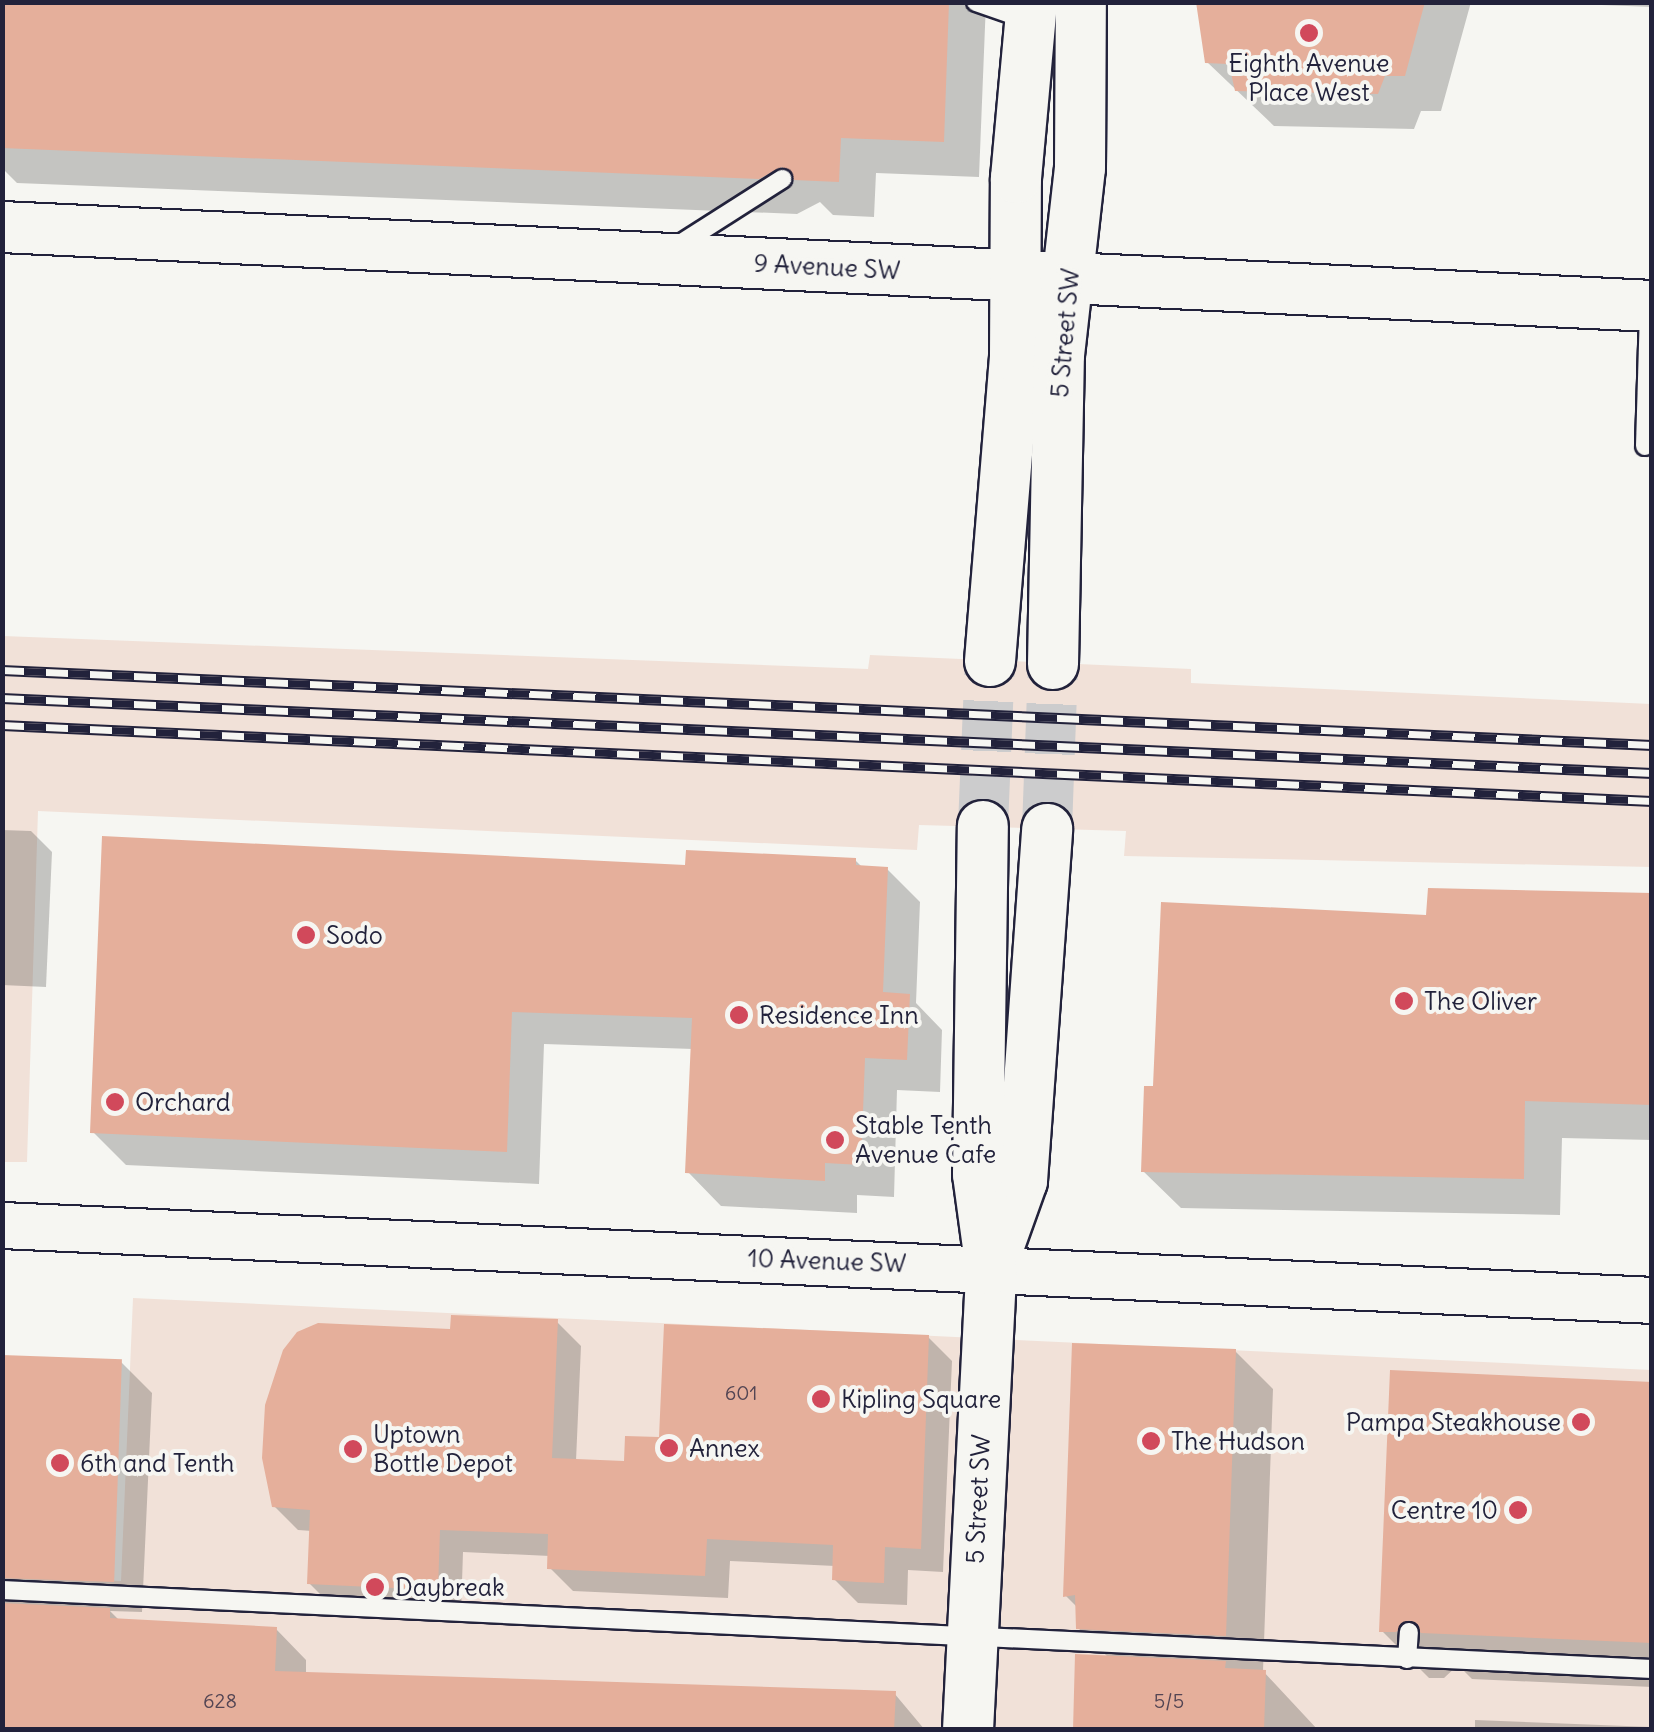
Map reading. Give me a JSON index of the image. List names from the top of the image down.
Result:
{
  "streets": {
    "main road": ["9 Avenue SW", "5 Street SW"],
    "street": ["10 Avenue SW"]
  },
  "crossings": [
    ["9 Avenue SW", "5 Street SW"],
    ["5 Street SW", "10 Avenue SW"]
  ],
  "places": [
    "Eighth Avenue Place West",
    "Sodo",
    "The Oliver",
    "Residence Inn",
    "Orchard",
    "Stable Tenth Avenue Cafe",
    "Kipling Square",
    "Pampa Steakhouse",
    "The Hudson",
    "Annex",
    "Uptown Bottle Depot",
    "6th and Tenth",
    "Centre 10",
    "Daybreak"
  ],
  "house_numbers": ["601", "628", "5/5"]
}
